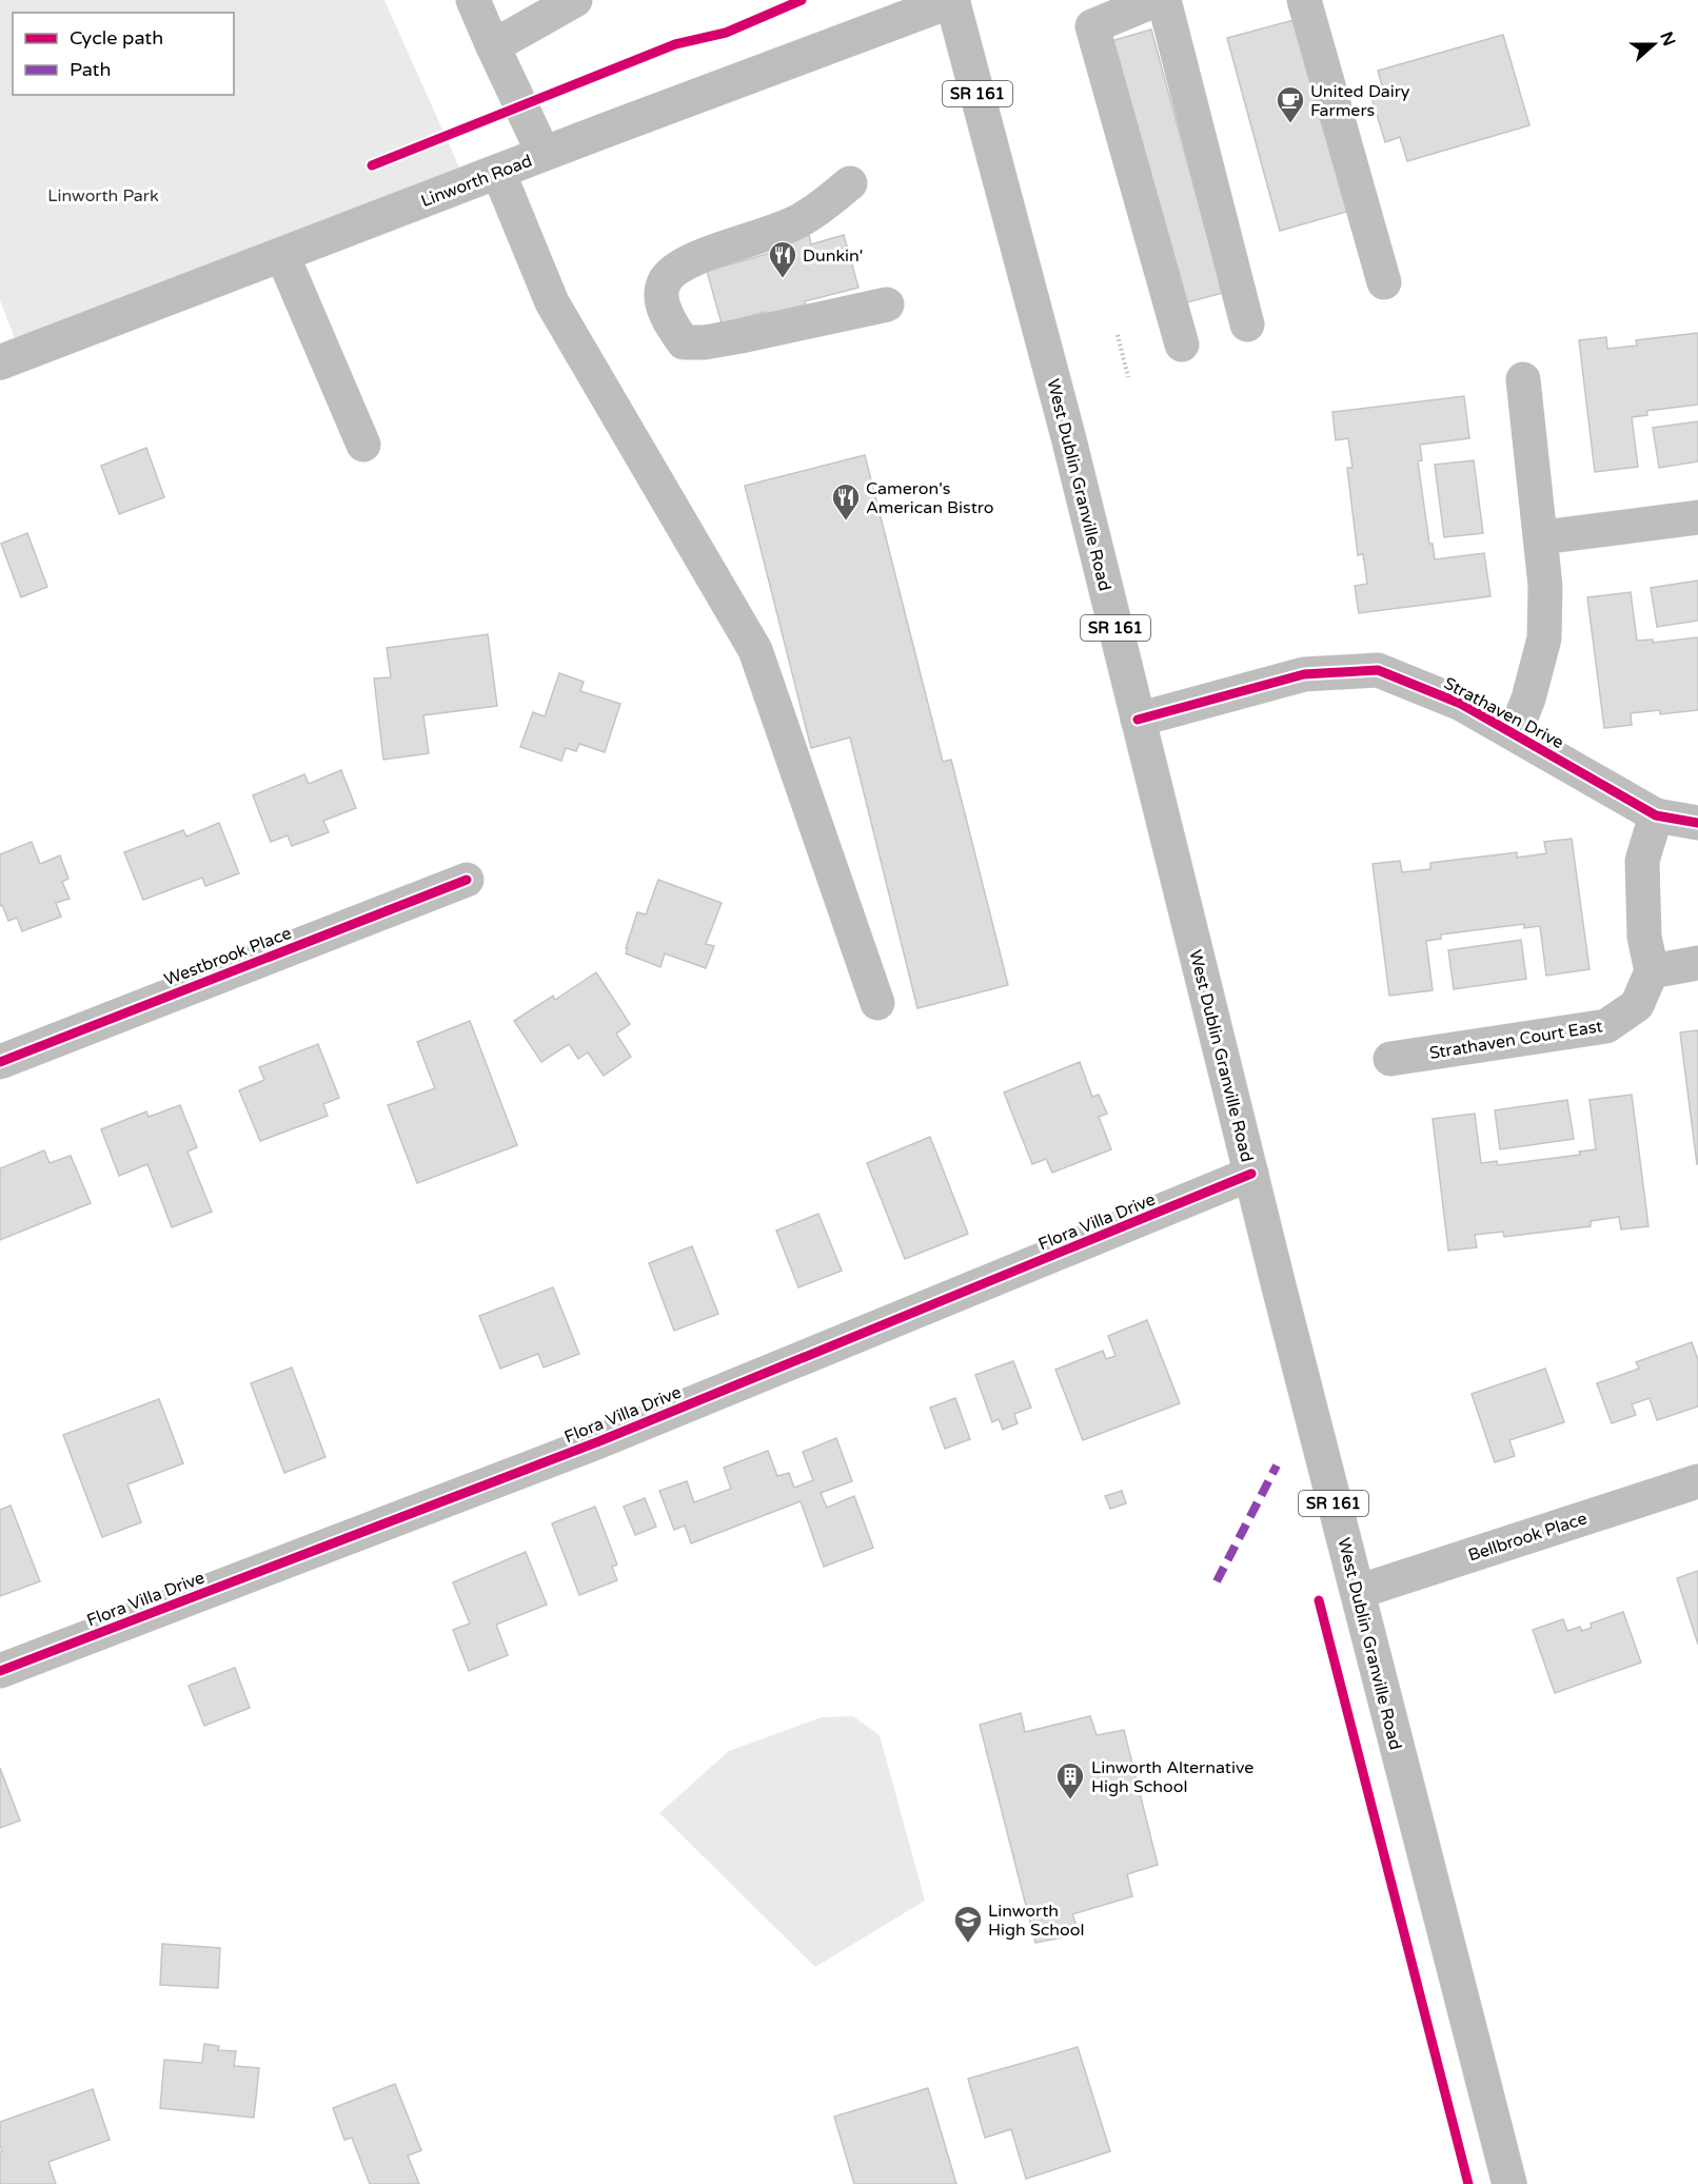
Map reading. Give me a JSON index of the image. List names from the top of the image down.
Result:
{
  "streets": {
    "main road": ["SR 161", "Linworth Road", "West Dublin Granville Road"],
    "street": [
      "Strathaven Drive",
      "Westbrook Place",
      "Strathaven Court East",
      "Flora Villa Drive",
      "Bellbrook Place"
    ]
  },
  "crossings": [
    ["Linworth Road", "West Dublin Granville Road"],
    ["West Dublin Granville Road", "Strathaven Drive"],
    ["West Dublin Granville Road", "Flora Villa Drive"],
    ["West Dublin Granville Road", "Bellbrook Place"]
  ],
  "parks": ["Linworth Park"],
  "places": {
    "cafe": ["United Dairy Farmers"],
    "restaurant": ["Dunkin'", "Cameron's American Bistro"],
    "building": ["Linworth Alternative High School"],
    "school or university": ["Linworth High School"]
  },
  "legend": ["Cycle path", "Path"],
  "north": "right"
}
